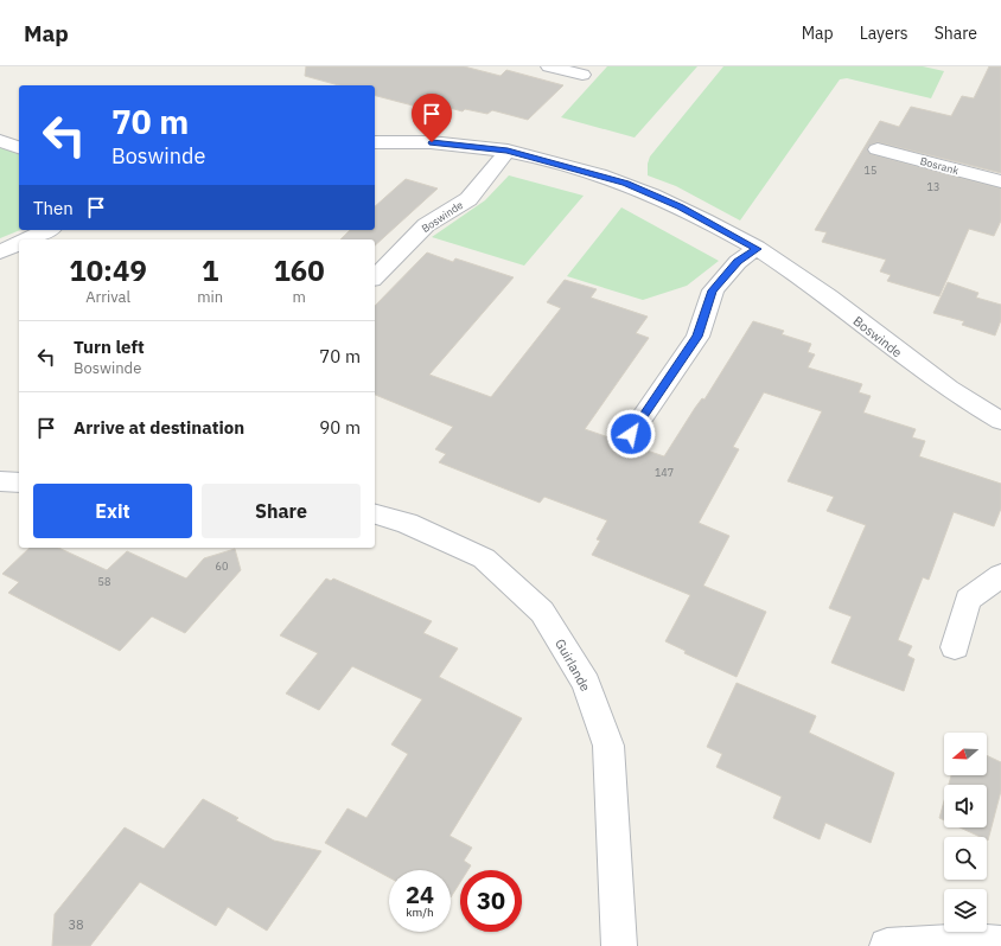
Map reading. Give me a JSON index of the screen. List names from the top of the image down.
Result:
{
  "streets": {
    "street": ["Bosrank", "Boswinde", "Guirlande"]
  },
  "house_numbers": [
    "15",
    "13",
    "147",
    "60",
    "58",
    "38"
  ],
  "north": "left",
  "page": {
    "header": "Map",
    "nav": ["Map", "Layers", "Share"],
    "turn": ["70 m", "Boswinde"],
    "then": "Then",
    "eta": [
      "10:49",
      "Arrival",
      "1",
      "min",
      "160",
      "m"
    ],
    "list": [
      {
        "name": "Turn left",
        "note": "Boswinde",
        "value": "70 m"
      },
      {
        "name": "Arrive at destination",
        "value": "90 m"
      }
    ],
    "buttons": ["Exit", "Share"],
    "speed": "24 km/h",
    "limit": "30"
  }
}
